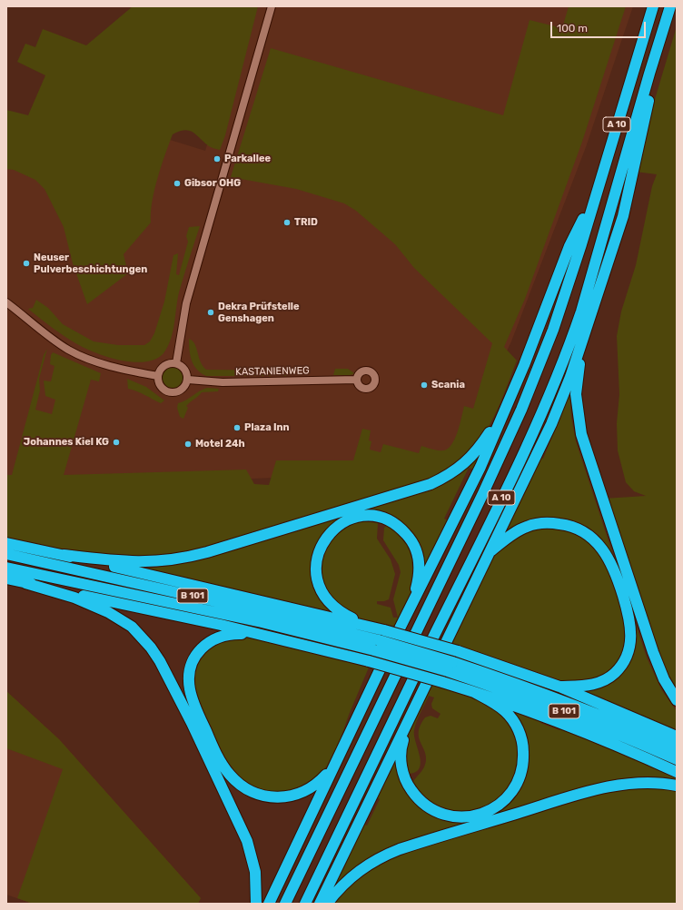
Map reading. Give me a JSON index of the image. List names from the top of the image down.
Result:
{
  "streets": {
    "highway": ["A 10", "B 101"],
    "street": ["KASTANIENWEG"]
  },
  "places": [
    "Parkallee",
    "Gibsor OHG",
    "TRID",
    "Neuser Pulverbeschichtungen",
    "Dekra Prüfstelle Genshagen",
    "Scania",
    "Plaza Inn",
    "Johannes Kiel KG",
    "Motel 24h"
  ],
  "scale_bar": "100 m"
}
